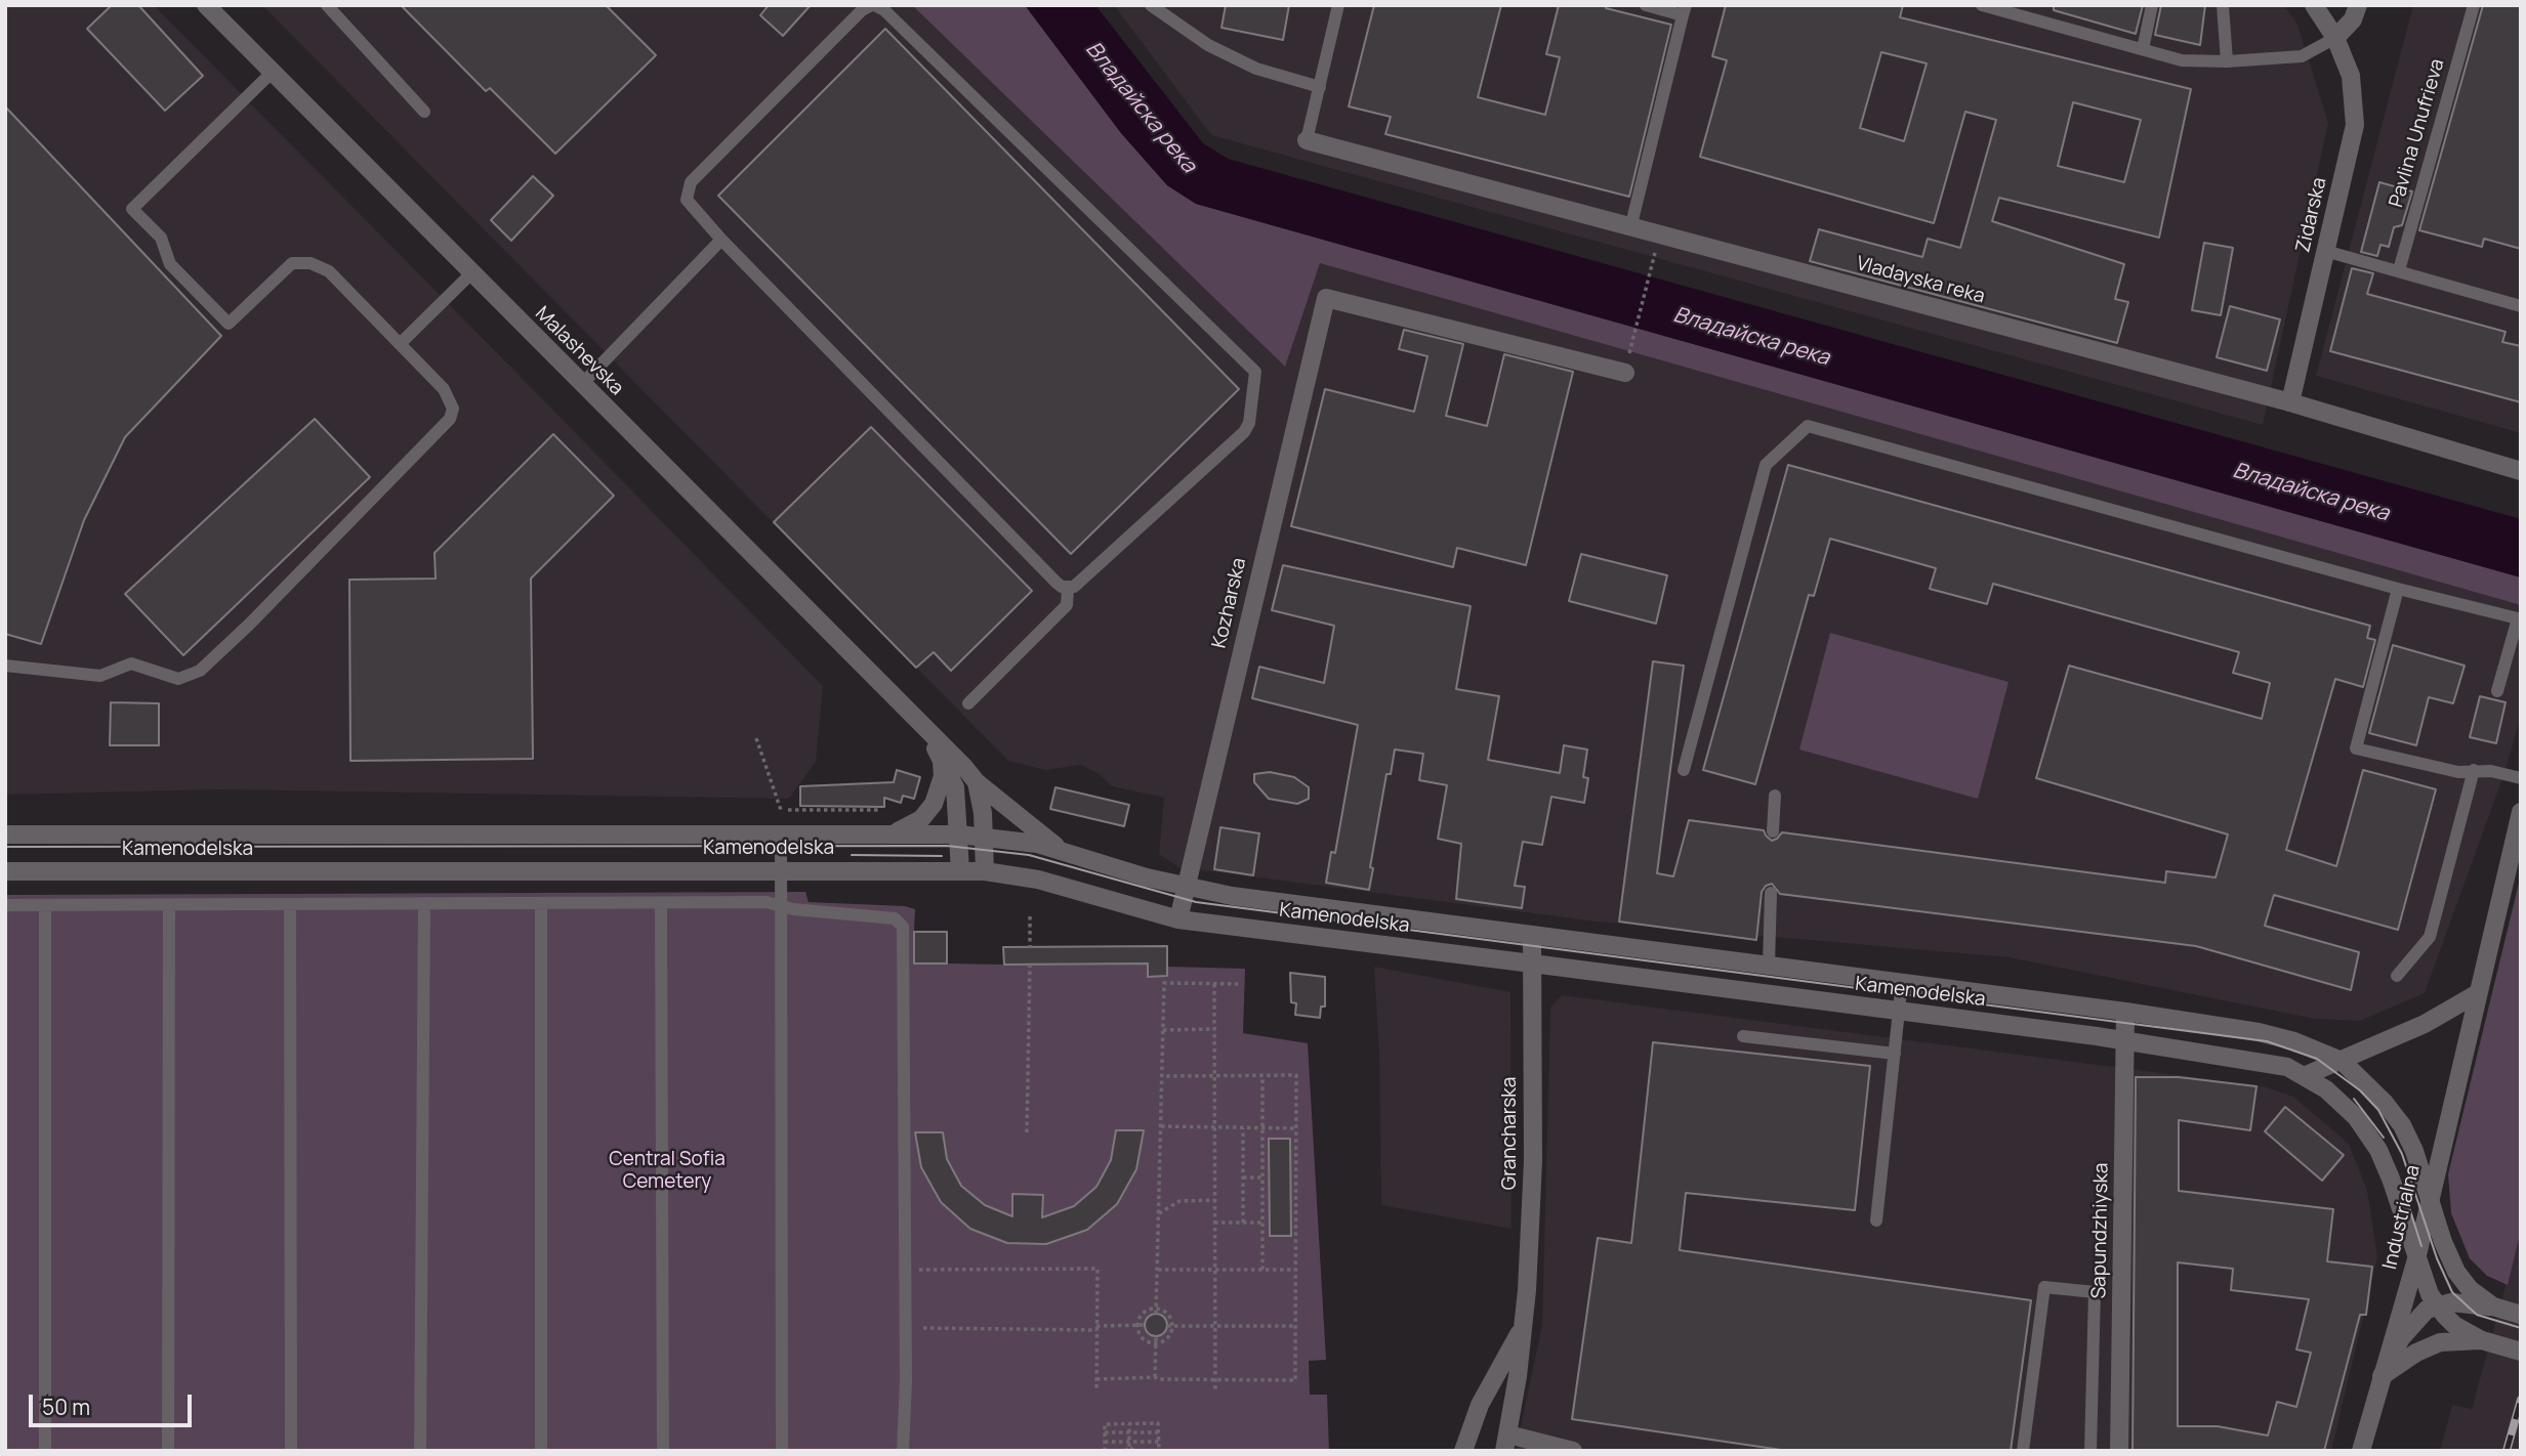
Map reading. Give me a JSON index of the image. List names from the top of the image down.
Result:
{
  "streets": {
    "street": [
      "Zidarska",
      "Vladayska reka",
      "Malashevska",
      "Kozharska",
      "Kamenodelska",
      "Grancharska",
      "Industrialna",
      "Sapundzhiyska"
    ],
    "lane": ["Pavlina Unufrieva"]
  },
  "crossings": [
    ["Zidarska", "Vladayska reka"],
    ["Malashevska", "Kamenodelska"],
    ["Kozharska", "Kamenodelska"],
    ["Kamenodelska", "Grancharska"],
    ["Kamenodelska", "Industrialna"],
    ["Kamenodelska", "Sapundzhiyska"]
  ],
  "water": ["Владайска река"],
  "parks": ["Central Sofia Cemetery"],
  "scale_bar": "50 m"
}
